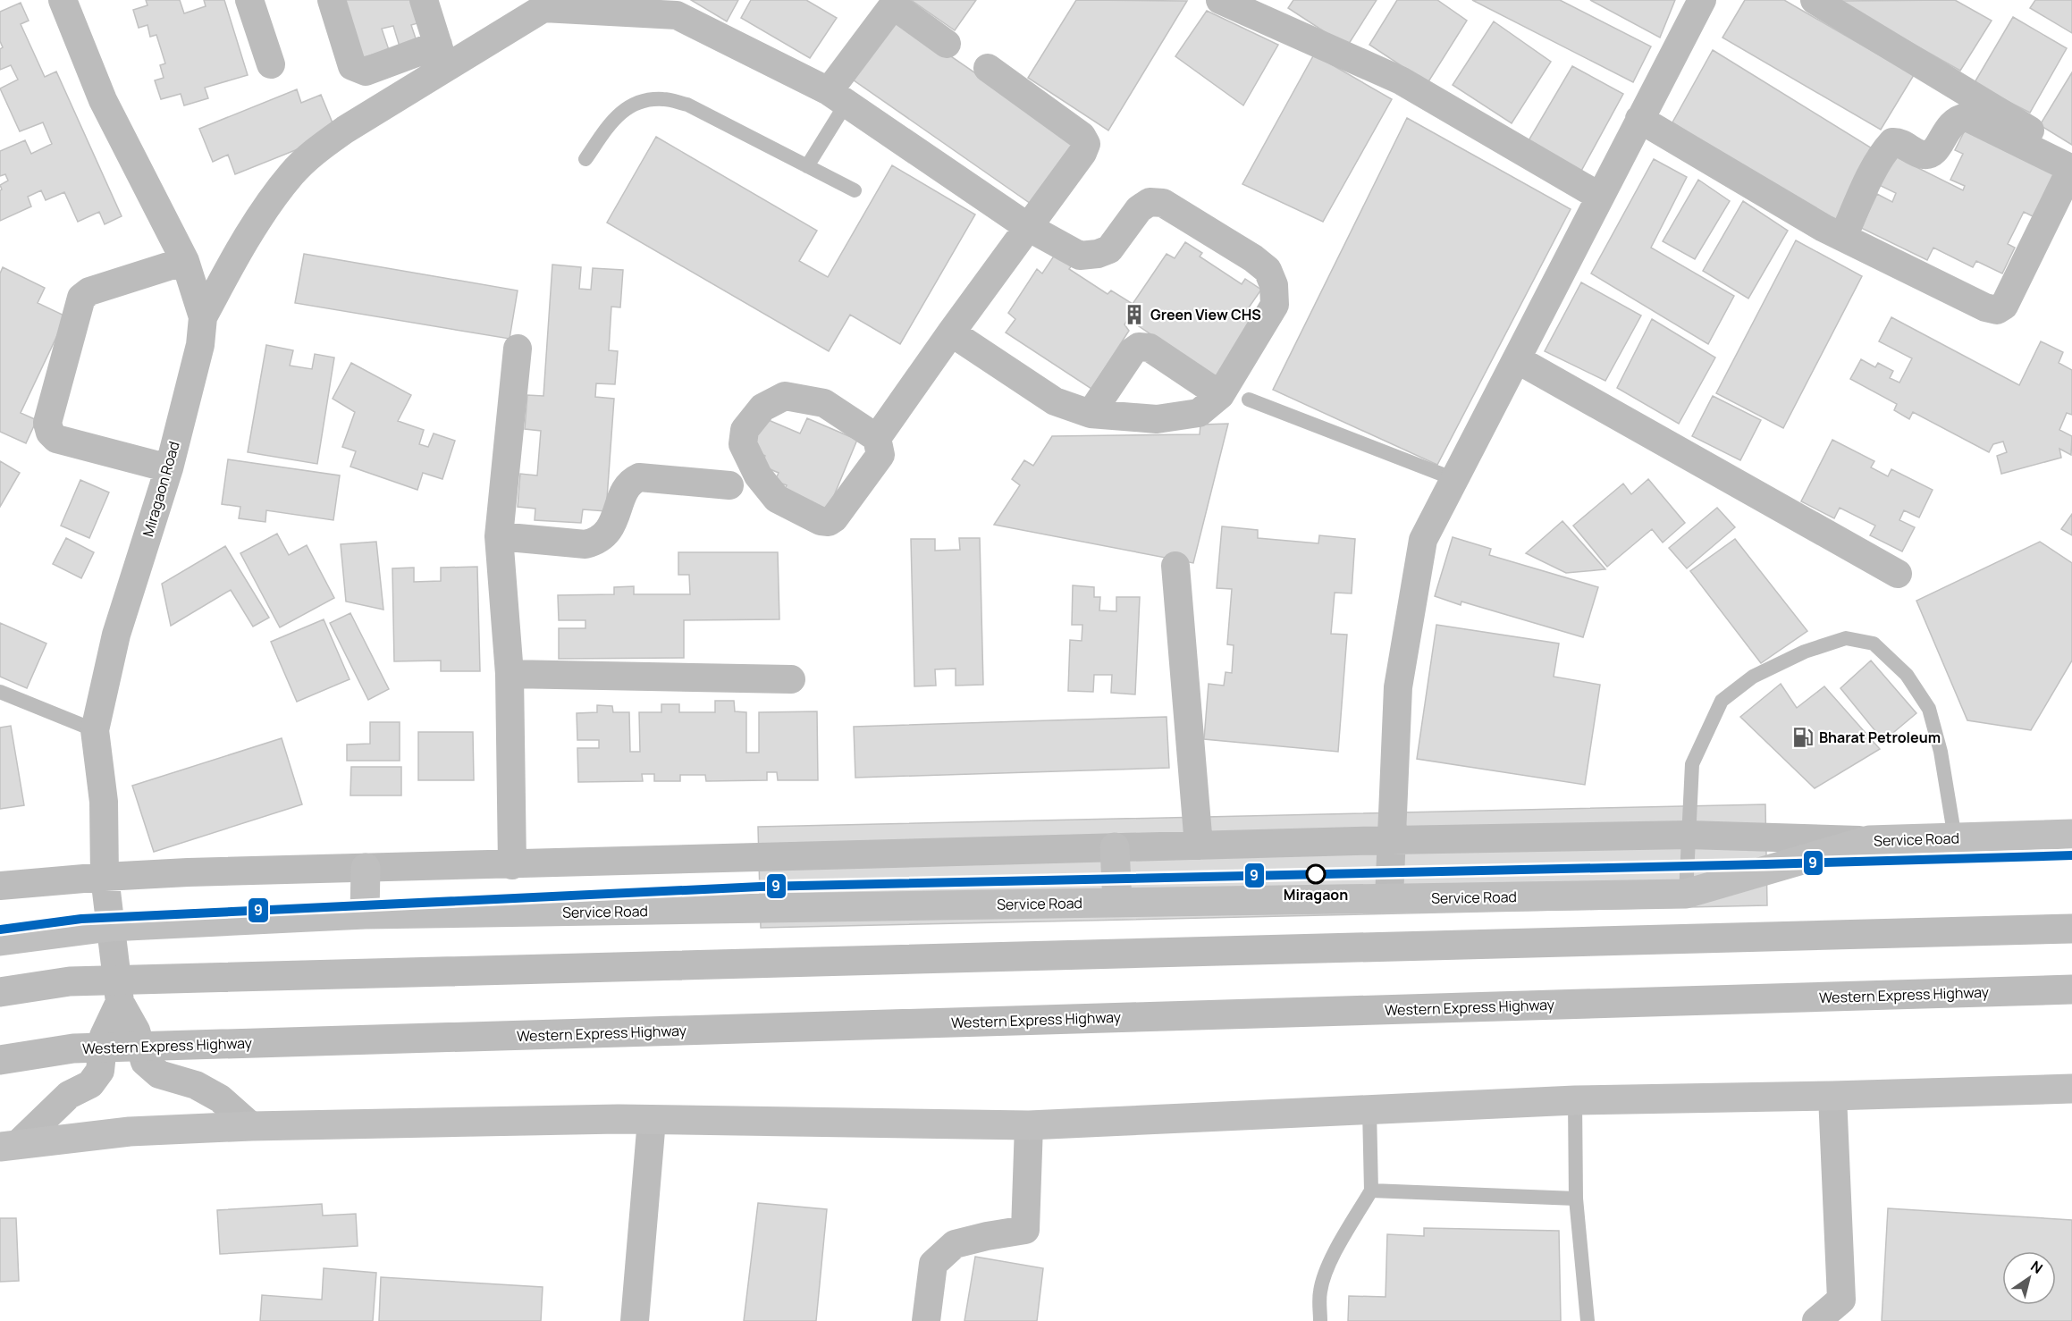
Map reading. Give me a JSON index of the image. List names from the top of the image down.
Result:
{
  "streets": {
    "highway": ["Western Express Highway"],
    "main road": ["Service Road"],
    "street": ["Miragaon Road"]
  },
  "crossings": [
    ["Miragaon Road", "Service Road"]
  ],
  "places": {
    "building": ["Green View CHS"],
    "fuel station": ["Bharat Petroleum"],
    "other": ["Miragaon"]
  },
  "lines": ["transit line 9"],
  "north": "top right"
}
